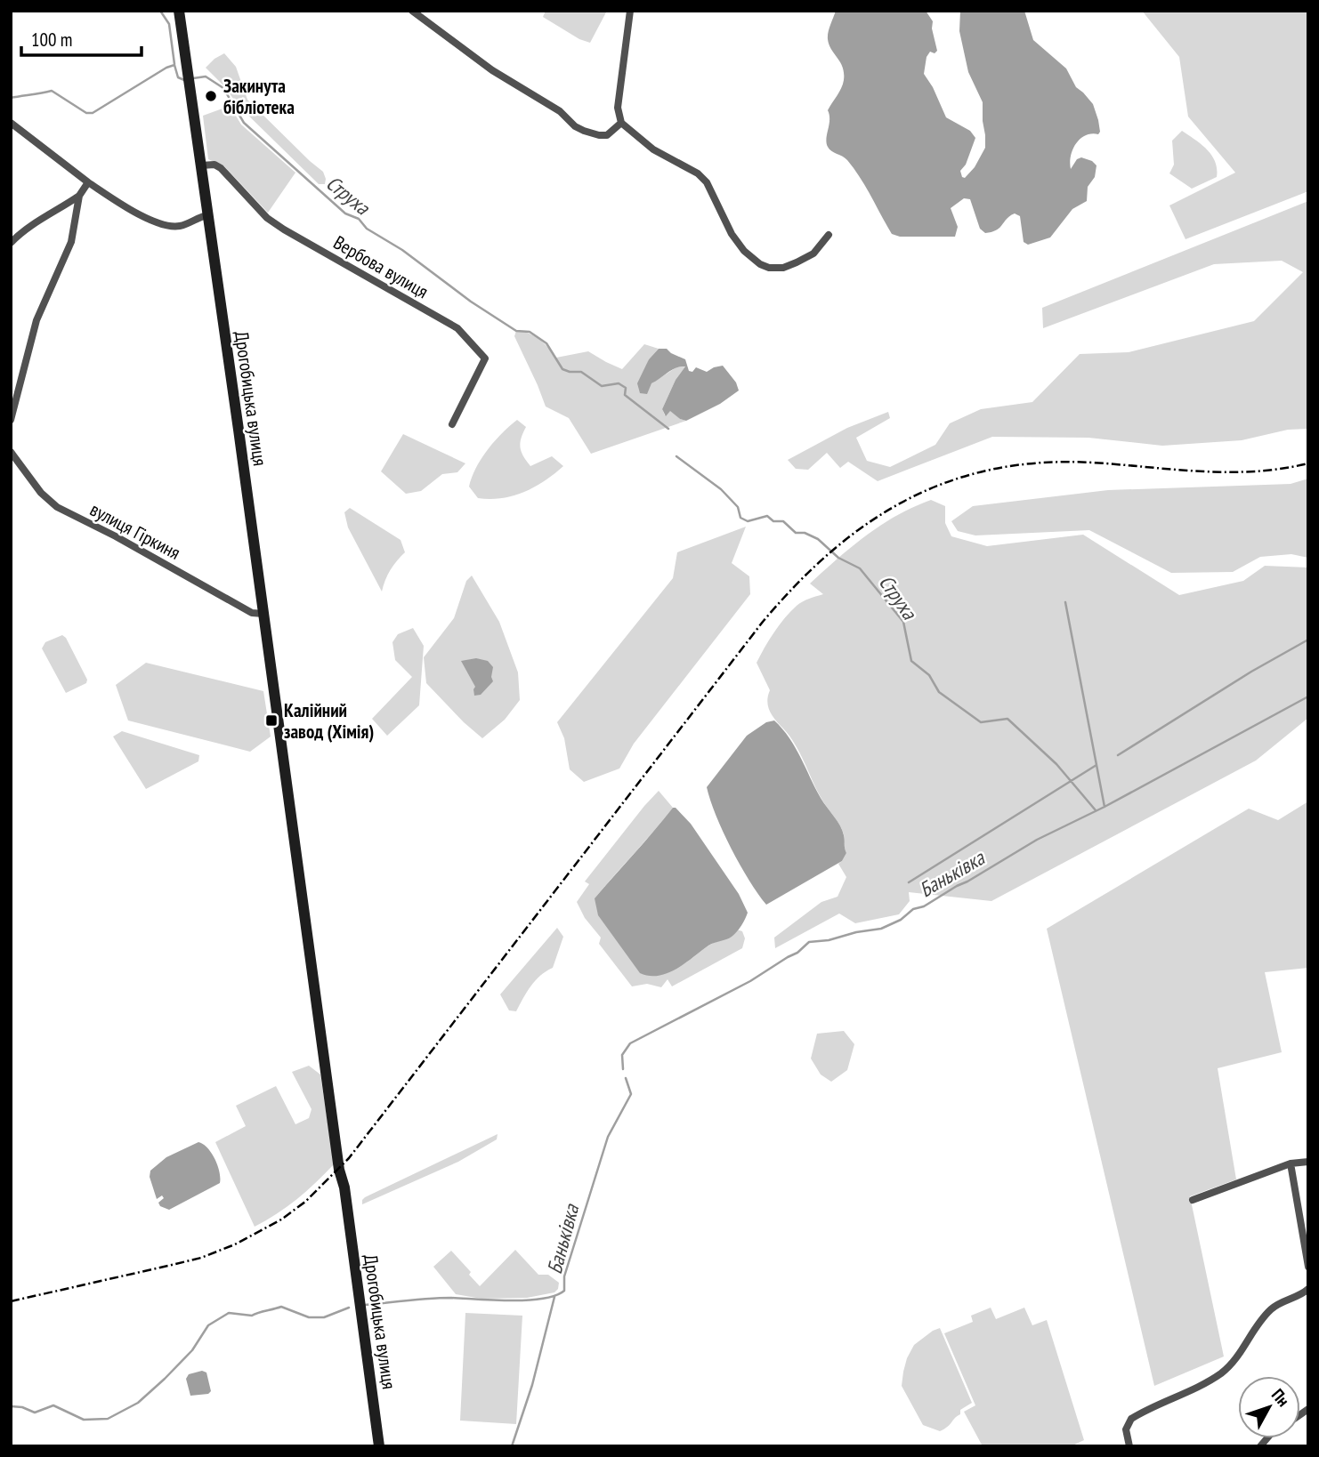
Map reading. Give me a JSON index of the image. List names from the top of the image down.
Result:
{
  "streets": {
    "street": ["Вербова вулиця", "Дрогобицька вулиця", "вулиця Гіркиня"]
  },
  "crossings": [
    ["Вербова вулиця", "Дрогобицька вулиця"],
    ["Дрогобицька вулиця", "вулиця Гіркиня"]
  ],
  "water": ["Струха", "Баньківка"],
  "places": {
    "other": ["Закинута бібліотека"],
    "transit": ["Калійний завод (Хімія)"]
  },
  "scale_bar": "100 m",
  "north": "top right"
}
